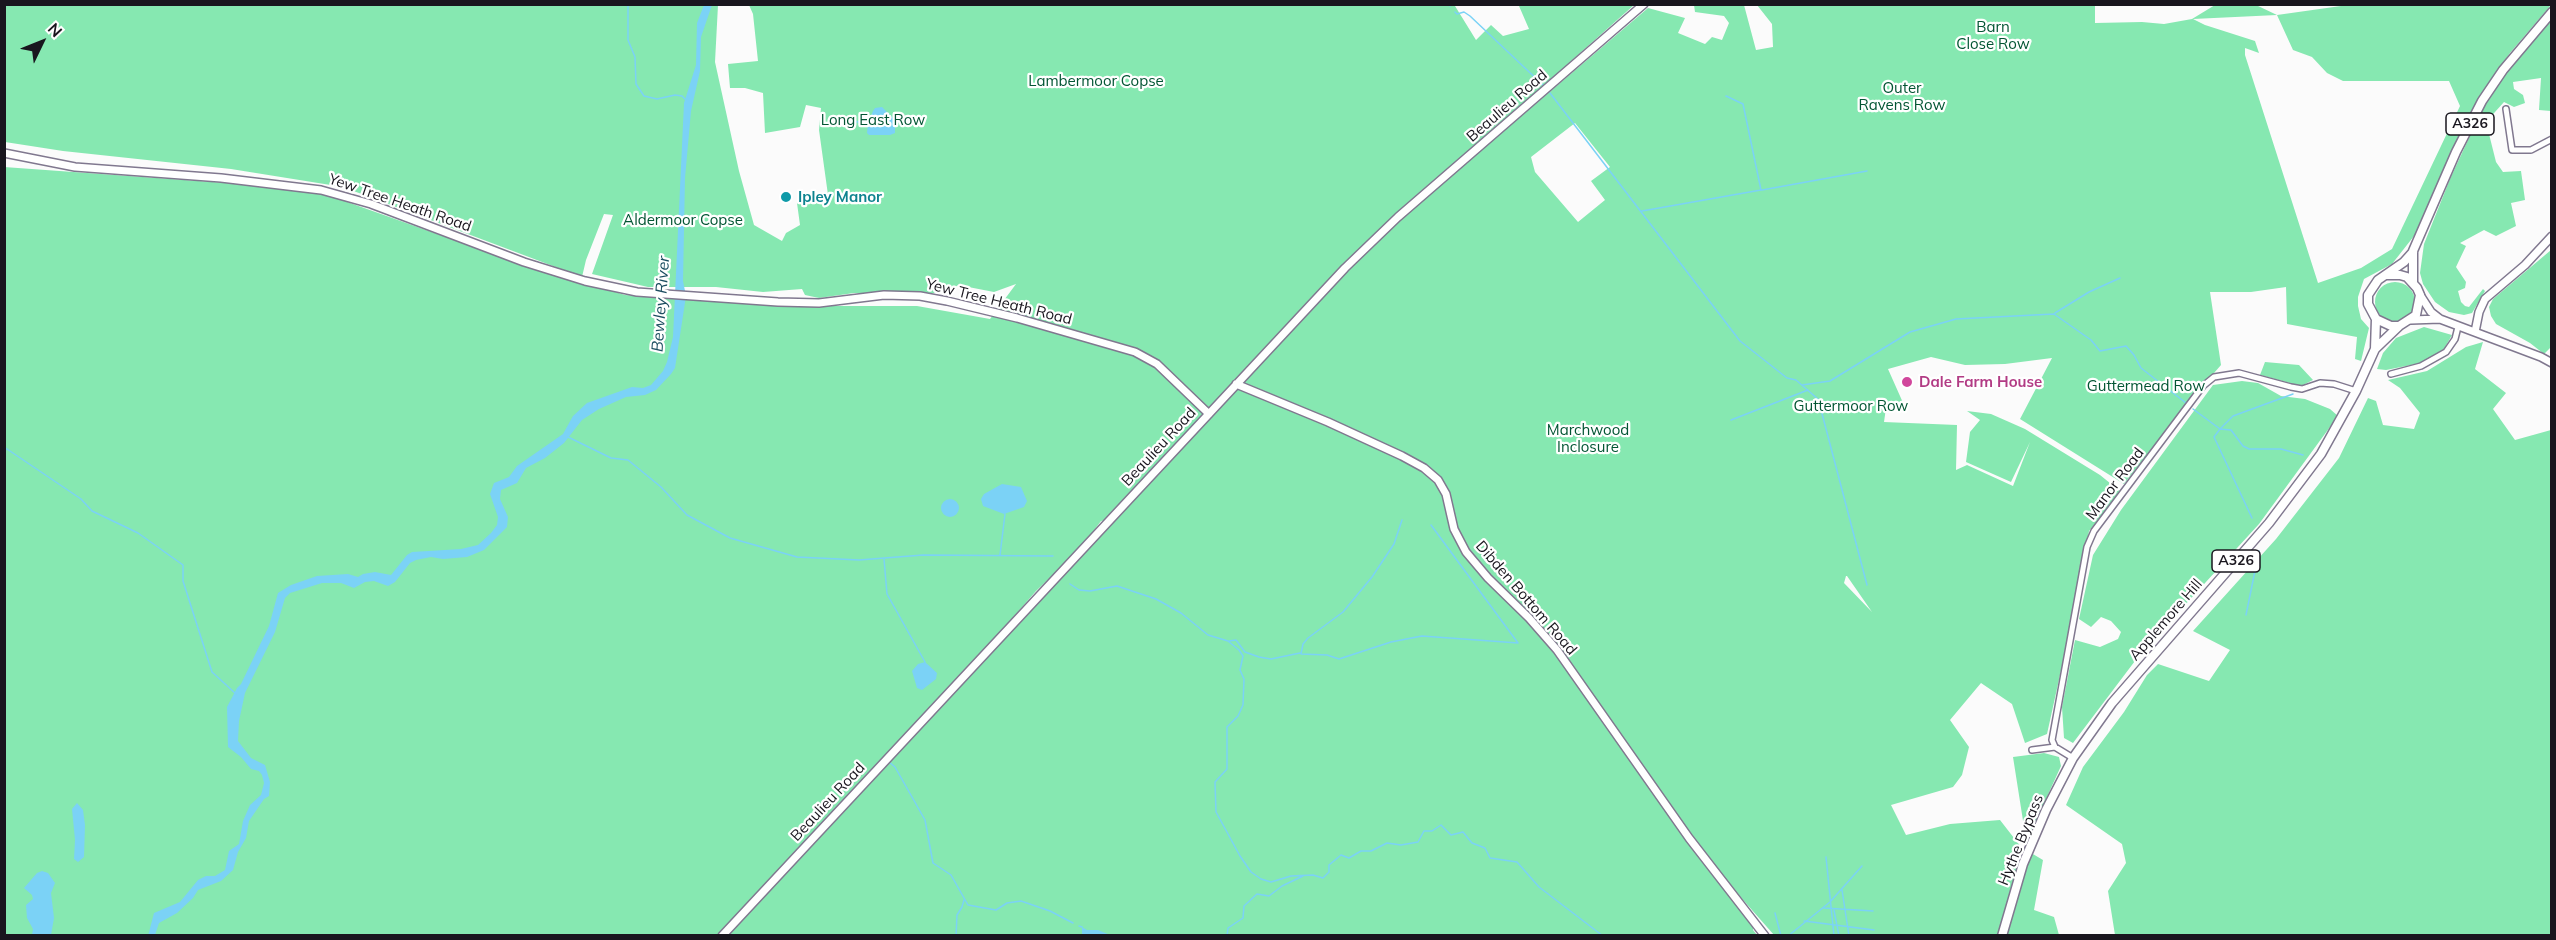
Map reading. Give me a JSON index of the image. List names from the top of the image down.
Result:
{
  "streets": {
    "main road": ["A326", "Applemore Hill", "Hythe Bypass"],
    "street": [
      "Beaulieu Road",
      "Yew Tree Heath Road",
      "Manor Road",
      "Dibden Bottom Road"
    ]
  },
  "crossings": [
    ["Beaulieu Road", "Yew Tree Heath Road"],
    ["Beaulieu Road", "Dibden Bottom Road"],
    ["A326", "Applemore Hill"],
    ["Manor Road", "Applemore Hill"],
    ["Applemore Hill", "Hythe Bypass"]
  ],
  "water": ["Bewley River"],
  "parks": [
    "Barn Close Row",
    "Lambermoor Copse",
    "Outer Ravens Row",
    "Long East Row",
    "Aldermoor Copse",
    "Guttermead Row",
    "Guttermoor Row",
    "Marchwood Inclosure"
  ],
  "places": ["Ipley Manor", "Dale Farm House"],
  "north": "top right"
}
